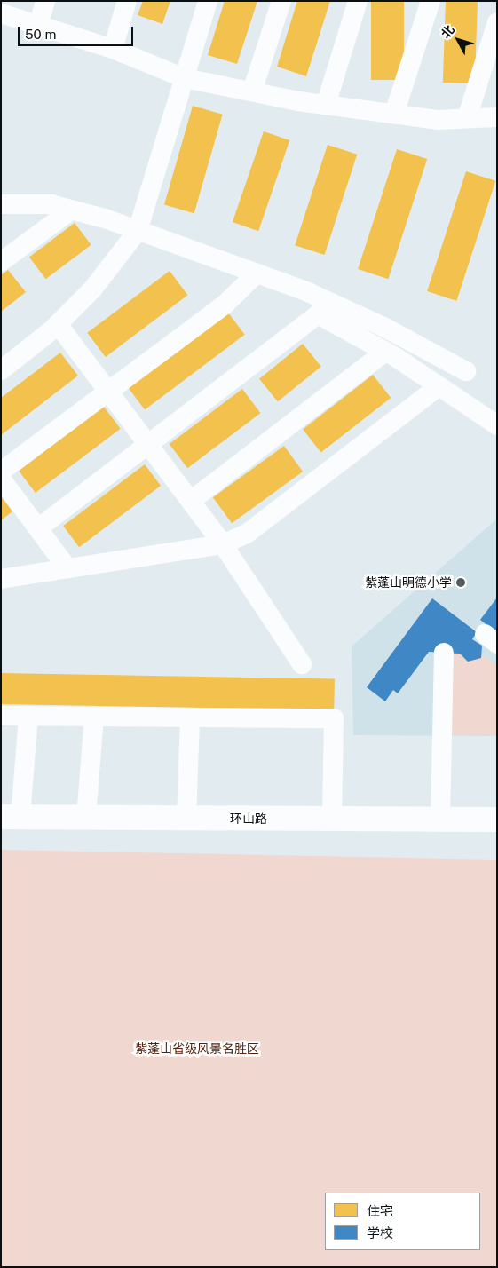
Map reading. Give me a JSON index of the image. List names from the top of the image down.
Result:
{
  "streets": {
    "main road": ["环山路"]
  },
  "parks": ["紫蓬山省级风景名胜区"],
  "places": ["紫蓬山明德小学"],
  "legend": ["住宅", "学校"],
  "scale_bar": "50 m",
  "north": "top left"
}
